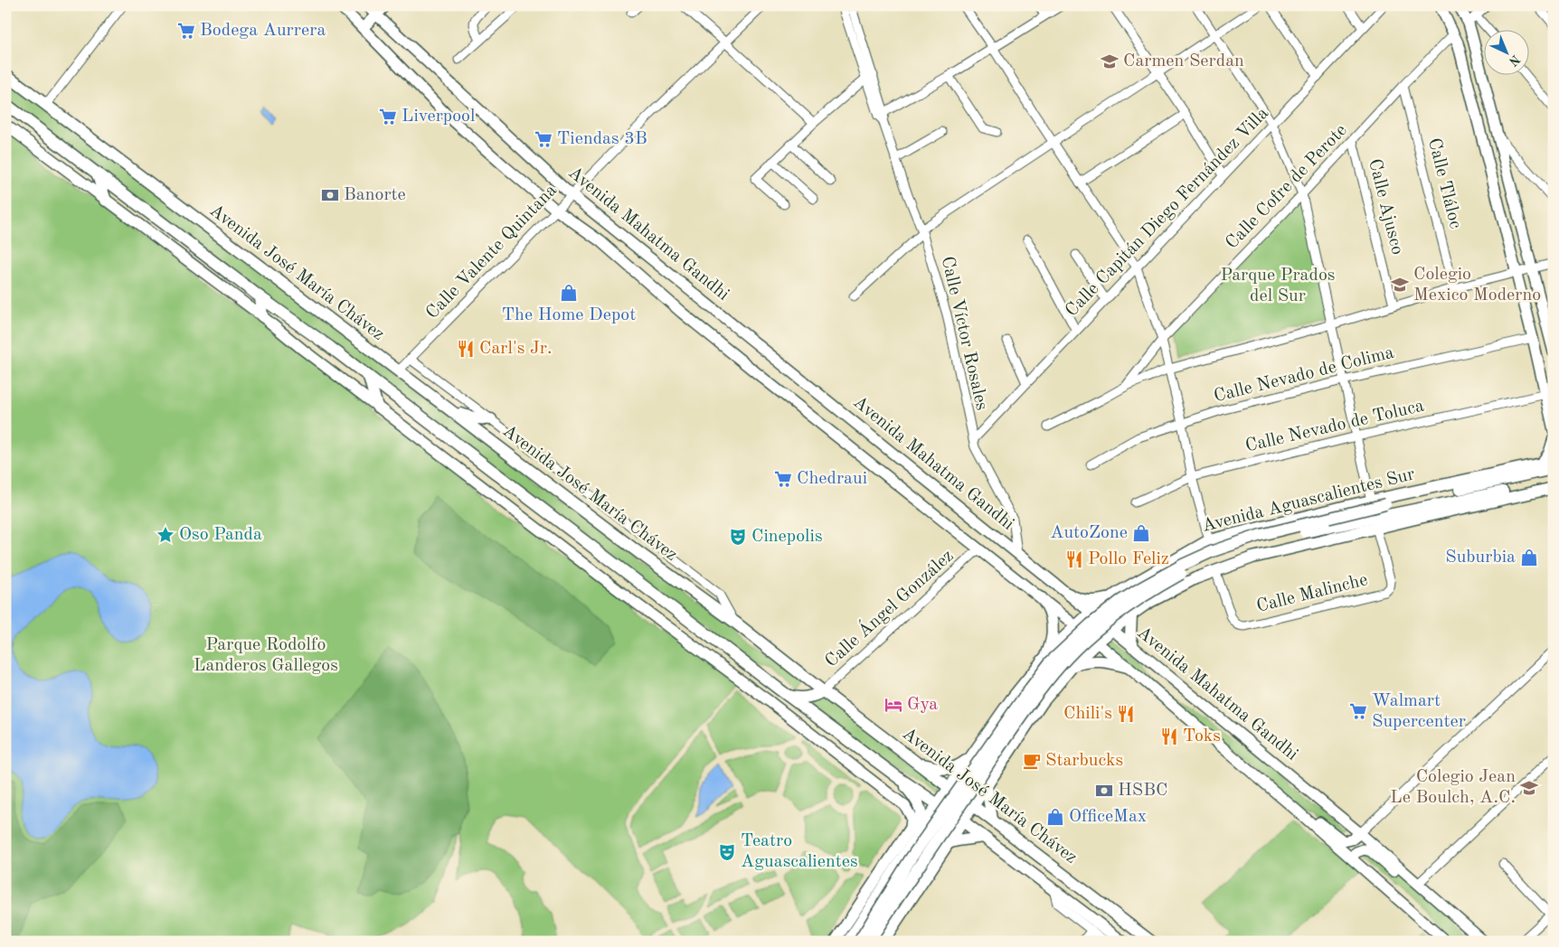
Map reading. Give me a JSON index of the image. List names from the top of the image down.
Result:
{
  "streets": {
    "main road": ["Avenida Mahatma Gandhi", "Avenida José María Chávez", "Avenida Aguascalientes Sur"],
    "street": [
      "Calle Tláloc",
      "Calle Cofre de Perote",
      "Calle Ajusco",
      "Calle Capitán Diego Fernández Villa",
      "Calle Valente Quintana",
      "Calle Víctor Rosales",
      "Calle Nevado de Colima",
      "Calle Nevado de Toluca",
      "Calle Malinche",
      "Calle Ángel González"
    ]
  },
  "crossings": [
    ["Calle Tláloc", "Calle Cofre de Perote"],
    ["Calle Cofre de Perote", "Calle Ajusco"],
    ["Calle Capitán Diego Fernández Villa", "Calle Víctor Rosales"],
    ["Avenida Mahatma Gandhi", "Calle Valente Quintana"],
    ["Avenida Mahatma Gandhi", "Calle Víctor Rosales"],
    ["Avenida Mahatma Gandhi", "Avenida Aguascalientes Sur"],
    ["Avenida Mahatma Gandhi", "Calle Ángel González"],
    ["Calle Valente Quintana", "Avenida José María Chávez"],
    ["Avenida José María Chávez", "Avenida Aguascalientes Sur"],
    ["Avenida José María Chávez", "Calle Ángel González"]
  ],
  "parks": ["Parque Prados del Sur", "Parque Rodolfo Landeros Gallegos"],
  "places": {
    "supermarket": [
      "Bodega Aurrera",
      "Liverpool",
      "Tiendas 3B",
      "Chedraui",
      "Walmart Supercenter"
    ],
    "school or university": ["Carmen Serdan", "Colegio Mexico Moderno", "Colegio Jean Le Boulch, A.C."],
    "bank": ["Banorte", "HSBC"],
    "shop": [
      "The Home Depot",
      "AutoZone",
      "Suburbia",
      "OfficeMax"
    ],
    "restaurant": [
      "Carl's Jr.",
      "Pollo Feliz",
      "Chili's",
      "Toks"
    ],
    "place": ["Oso Panda"],
    "theatre": ["Cinepolis", "Teatro Aguascalientes"],
    "hotel": ["Gya"],
    "cafe": ["Starbucks"]
  },
  "north": "bottom right"
}
